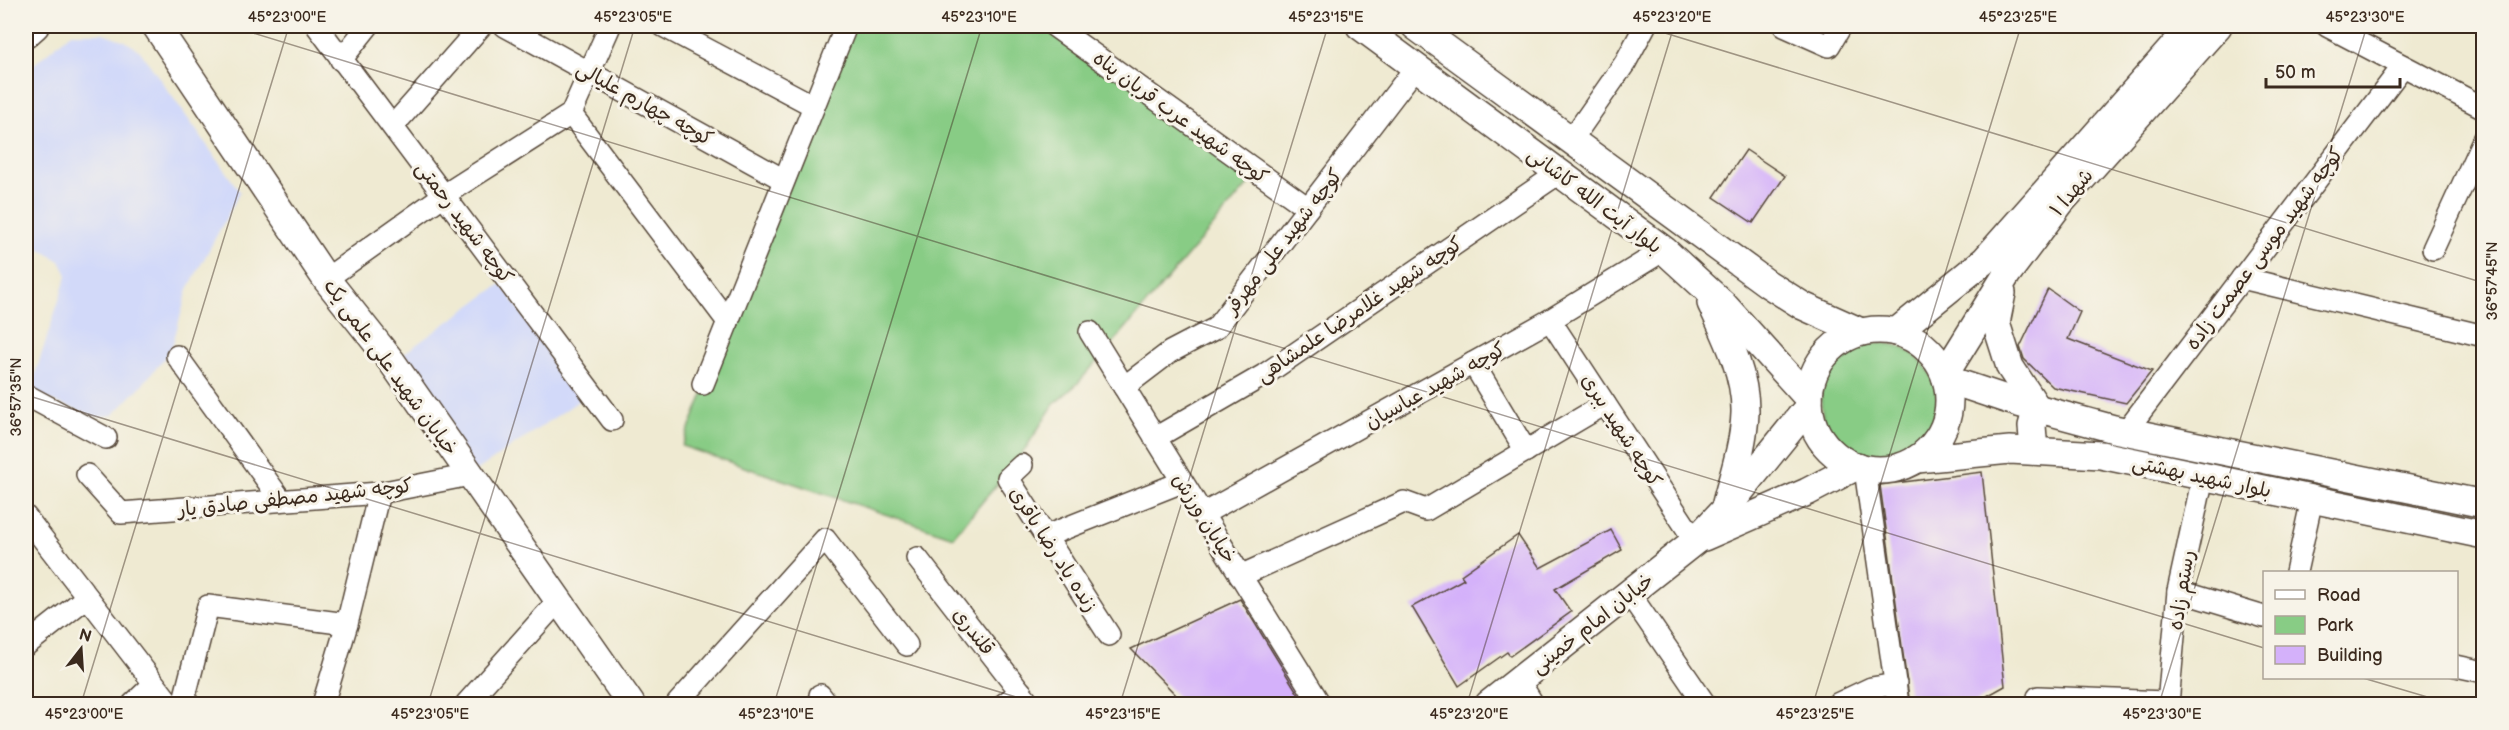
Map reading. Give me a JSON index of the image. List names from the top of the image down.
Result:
{
  "streets": {
    "main road": [
      "شهدا ۱",
      "بلوار آیت الله کاشانی",
      "خیابان شهید علی علمی یک",
      "بلوار شهید بهشتی",
      "خیابان امام خمینی"
    ],
    "street": [
      "کوچه چهارم علیالی",
      "کوچه شهید عرب قربان پناه",
      "کوچه شهید رحمتی",
      "کوچه شهید علی مهرفر",
      "کوچه شهید موسی عصمت زاده",
      "کوچه شهید غلامرضا علمشاهی",
      "کوچه شهید عباسیان",
      "کوچه شهید ببری",
      "کوچه شهید مصطفی صادق یار",
      "خیابان ورزش",
      "زنده یاد رضا باقری",
      "رستم زاده",
      "قلندری"
    ]
  },
  "crossings": [
    ["کوچه شهید عرب قربان پناه", "کوچه شهید علی مهرفر"],
    ["شهدا ۱", "بلوار آیت الله کاشانی"],
    ["شهدا ۱", "بلوار شهید بهشتی"],
    ["بلوار آیت الله کاشانی", "کوچه شهید علی مهرفر"],
    ["بلوار آیت الله کاشانی", "کوچه شهید غلامرضا علمشاهی"],
    ["بلوار آیت الله کاشانی", "کوچه شهید عباسیان"],
    ["بلوار آیت الله کاشانی", "بلوار شهید بهشتی"],
    ["کوچه شهید علی مهرفر", "خیابان ورزش"],
    ["کوچه شهید موسی عصمت زاده", "بلوار شهید بهشتی"],
    ["کوچه شهید غلامرضا علمشاهی", "خیابان ورزش"],
    ["خیابان شهید علی علمی یک", "کوچه شهید مصطفی صادق یار"],
    ["کوچه شهید عباسیان", "کوچه شهید ببری"],
    ["کوچه شهید عباسیان", "خیابان ورزش"],
    ["کوچه شهید ببری", "خیابان امام خمینی"],
    ["بلوار شهید بهشتی", "رستم زاده"]
  ],
  "legend": ["Road", "Park", "Building"],
  "scale_bar": "50 m",
  "north": "top",
  "coordinates": [
    "45°23'00\"E",
    "45°23'05\"E",
    "45°23'10\"E",
    "45°23'15\"E",
    "45°23'20\"E",
    "45°23'25\"E",
    "45°23'30\"E",
    "36°57'45\"N",
    "36°57'35\"N"
  ]
}
